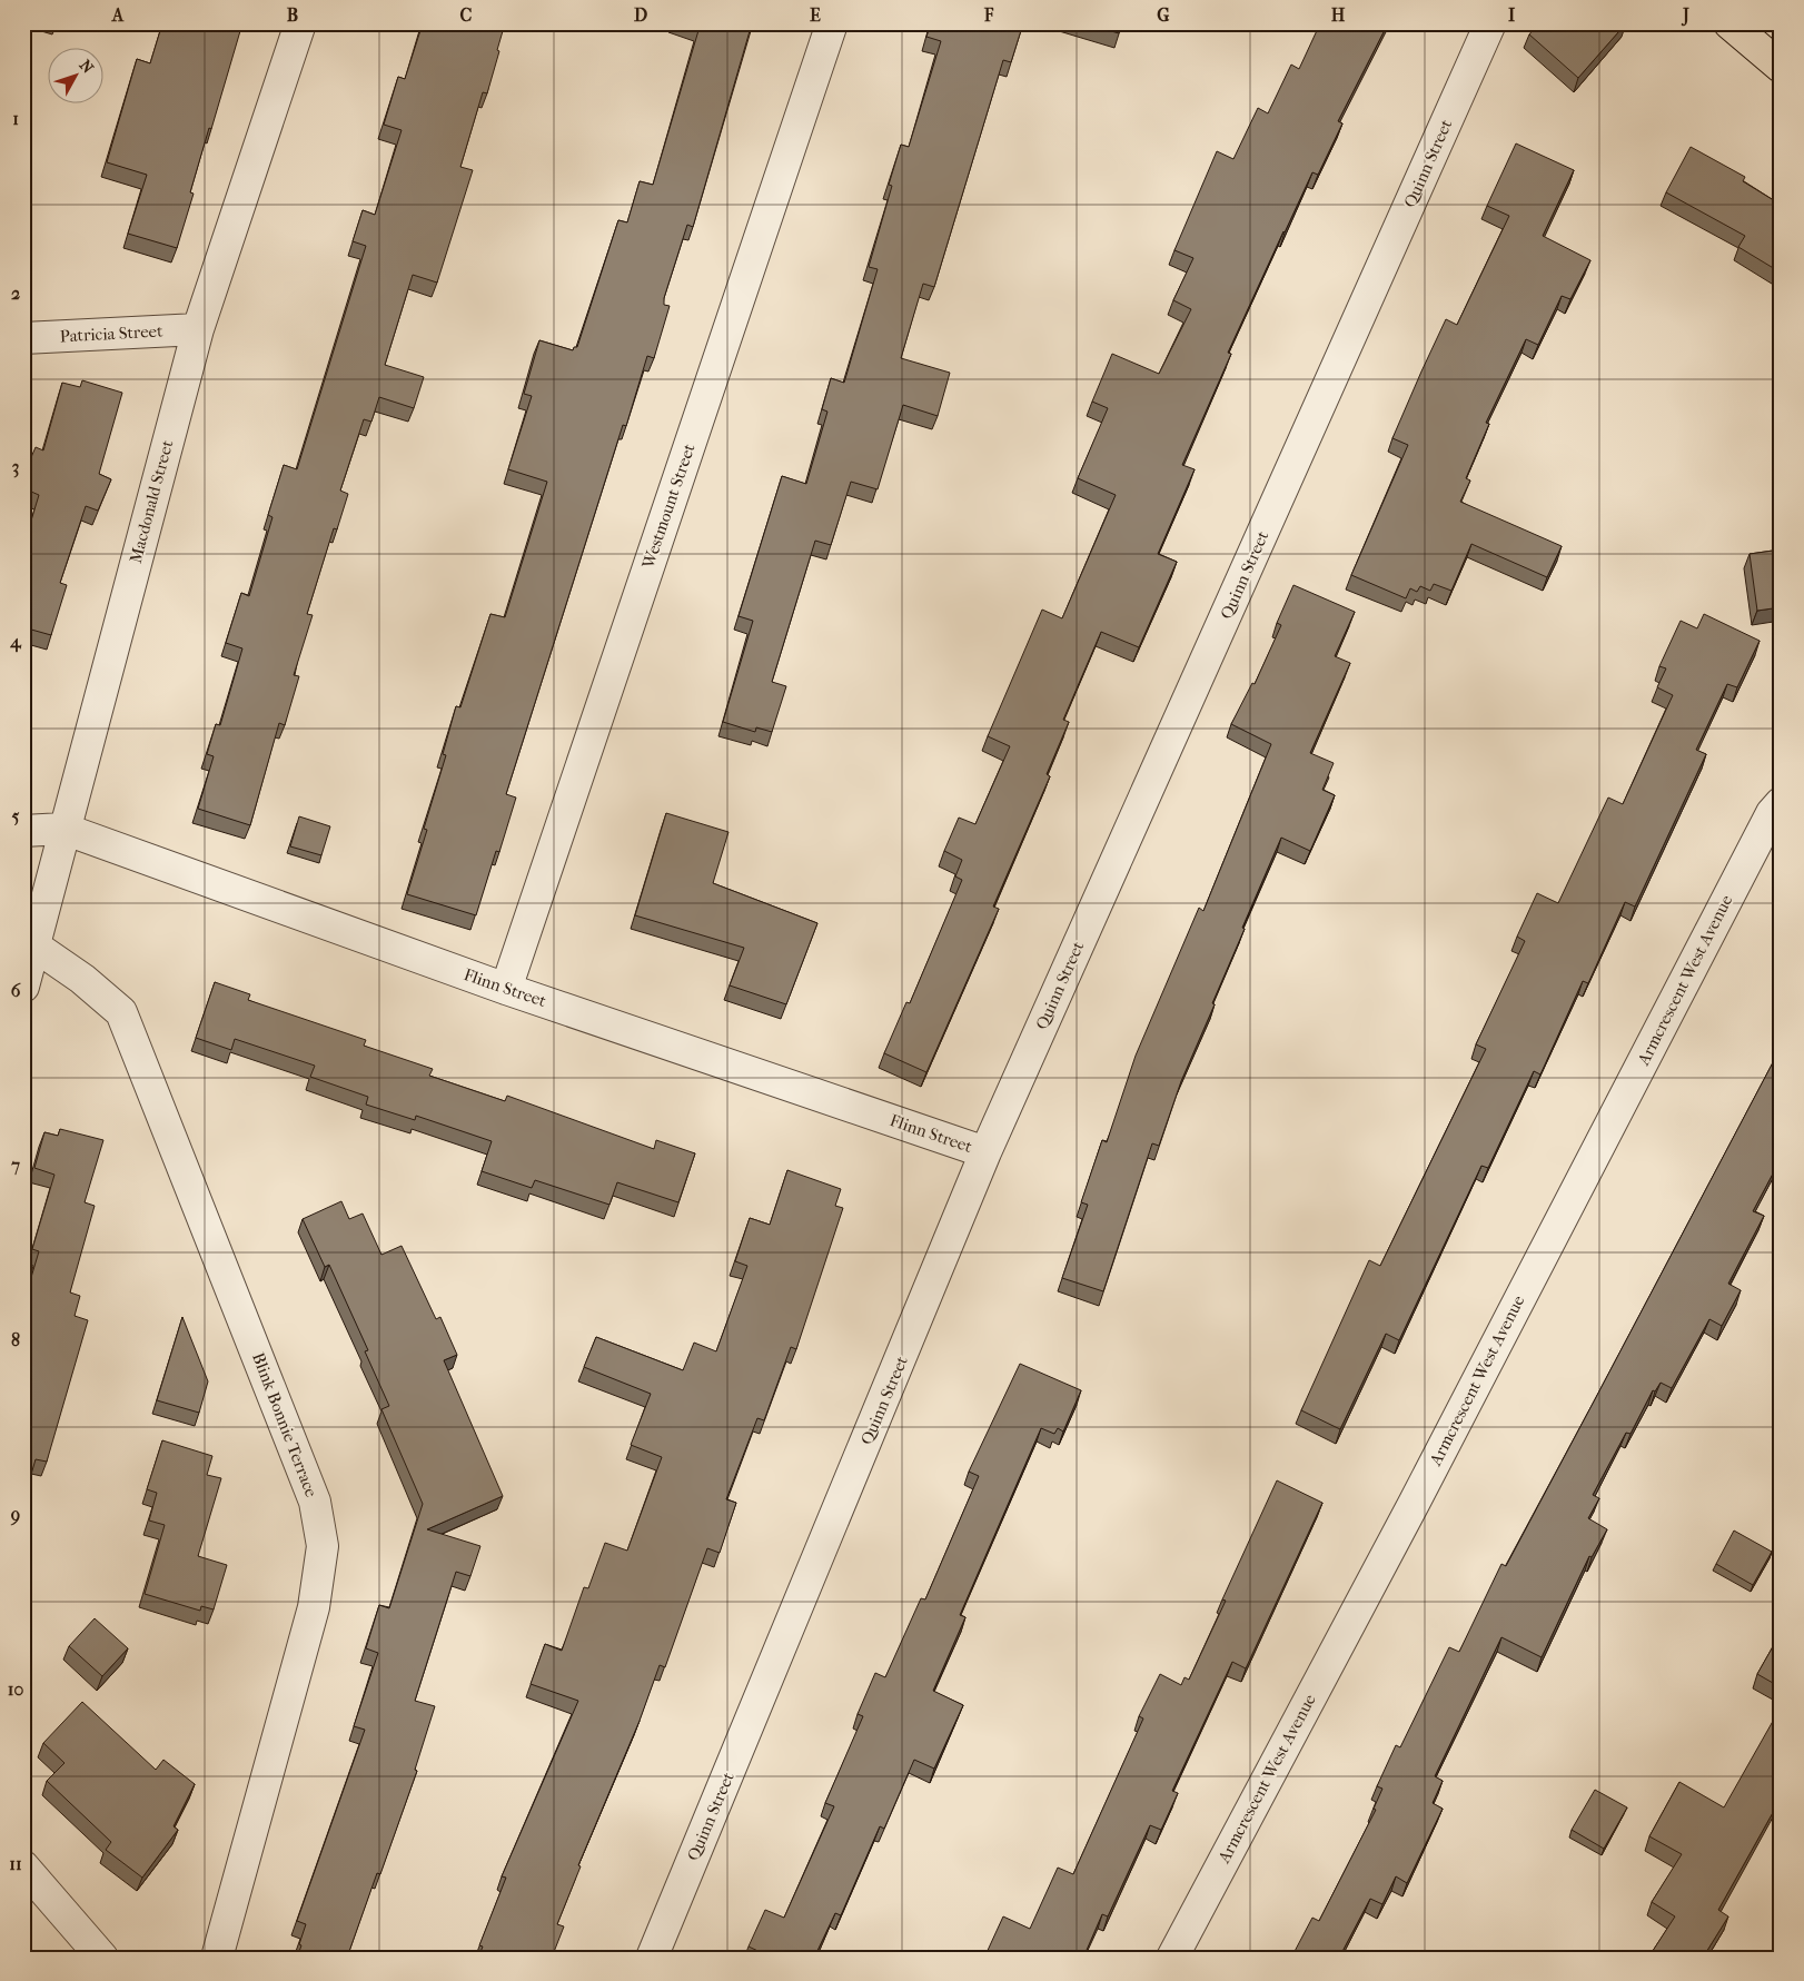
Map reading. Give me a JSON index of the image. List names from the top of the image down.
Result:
{
  "streets": {
    "street": [
      "Quinn Street",
      "Patricia Street",
      "Macdonald Street",
      "Westmount Street",
      "Armcrescent West Avenue",
      "Flinn Street",
      "Blink Bonnie Terrace"
    ]
  },
  "crossings": [
    ["Quinn Street", "Flinn Street"],
    ["Patricia Street", "Macdonald Street"],
    ["Macdonald Street", "Flinn Street"],
    ["Macdonald Street", "Blink Bonnie Terrace"],
    ["Westmount Street", "Flinn Street"]
  ],
  "north": "top right",
  "grid": {
    "columns": [
      "A",
      "B",
      "C",
      "D",
      "E",
      "F",
      "G",
      "H",
      "I",
      "J"
    ],
    "rows": [
      "1",
      "2",
      "3",
      "4",
      "5",
      "6",
      "7",
      "8",
      "9",
      "10",
      "11"
    ]
  }
}
